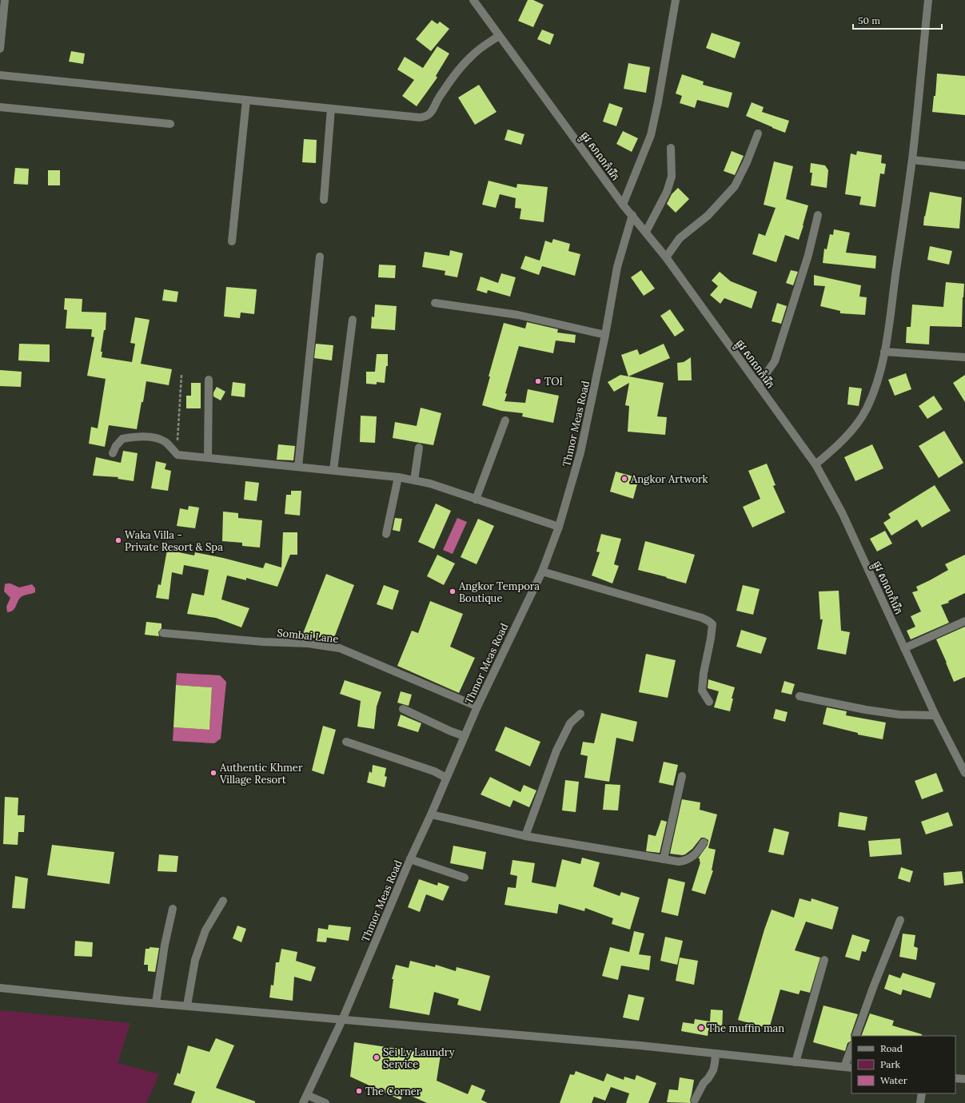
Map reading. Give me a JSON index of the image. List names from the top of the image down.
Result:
{
  "streets": {
    "street": ["ផ្លូវ សាលាកំរើក", "Thmor Meas Road", "Sombai Lane"]
  },
  "crossings": [
    ["ផ្លូវ សាលាកំរើក", "Thmor Meas Road"],
    ["Thmor Meas Road", "Sombai Lane"]
  ],
  "places": [
    "TOI",
    "Angkor Artwork",
    "Waka Villa - Private Resort & Spa",
    "Angkor Tempora Boutique",
    "Authentic Khmer Village Resort",
    "The muffin man",
    "Sei Ly Laundry Service",
    "The Corner"
  ],
  "legend": ["Road", "Park", "Water"],
  "scale_bar": "50 m"
}
